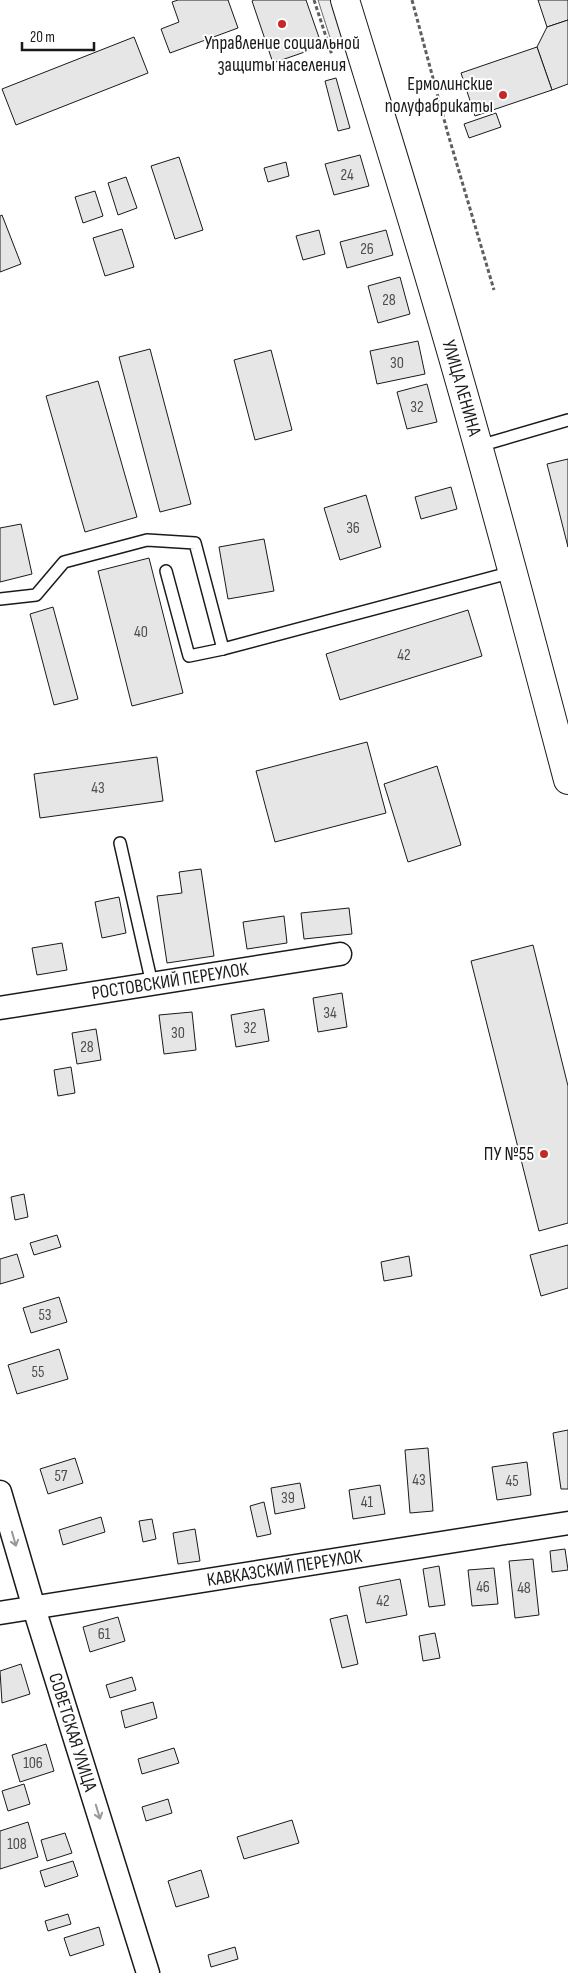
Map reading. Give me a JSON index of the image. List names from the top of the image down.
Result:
{
  "streets": {
    "street": [
      "УЛИЦА ЛЕНИНА",
      "РОСТОВСКИЙ ПЕРЕУЛОК",
      "КАВКАЗСКИЙ ПЕРЕУЛОК",
      "СОВЕТСКАЯ УЛИЦА"
    ]
  },
  "crossings": [
    ["КАВКАЗСКИЙ ПЕРЕУЛОК", "СОВЕТСКАЯ УЛИЦА"]
  ],
  "one_way": ["СОВЕТСКАЯ УЛИЦА"],
  "places": ["Управление социальной защиты населения", "Ермолинские полуфабрикаты", "ПУ №55"],
  "house_numbers": [
    "24",
    "26",
    "28",
    "30",
    "32",
    "36",
    "40",
    "42",
    "43",
    "34",
    "32",
    "30",
    "28",
    "53",
    "55",
    "57",
    "43",
    "45",
    "39",
    "41",
    "46",
    "48",
    "42",
    "61",
    "106",
    "108"
  ],
  "scale_bar": "20 m"
}
